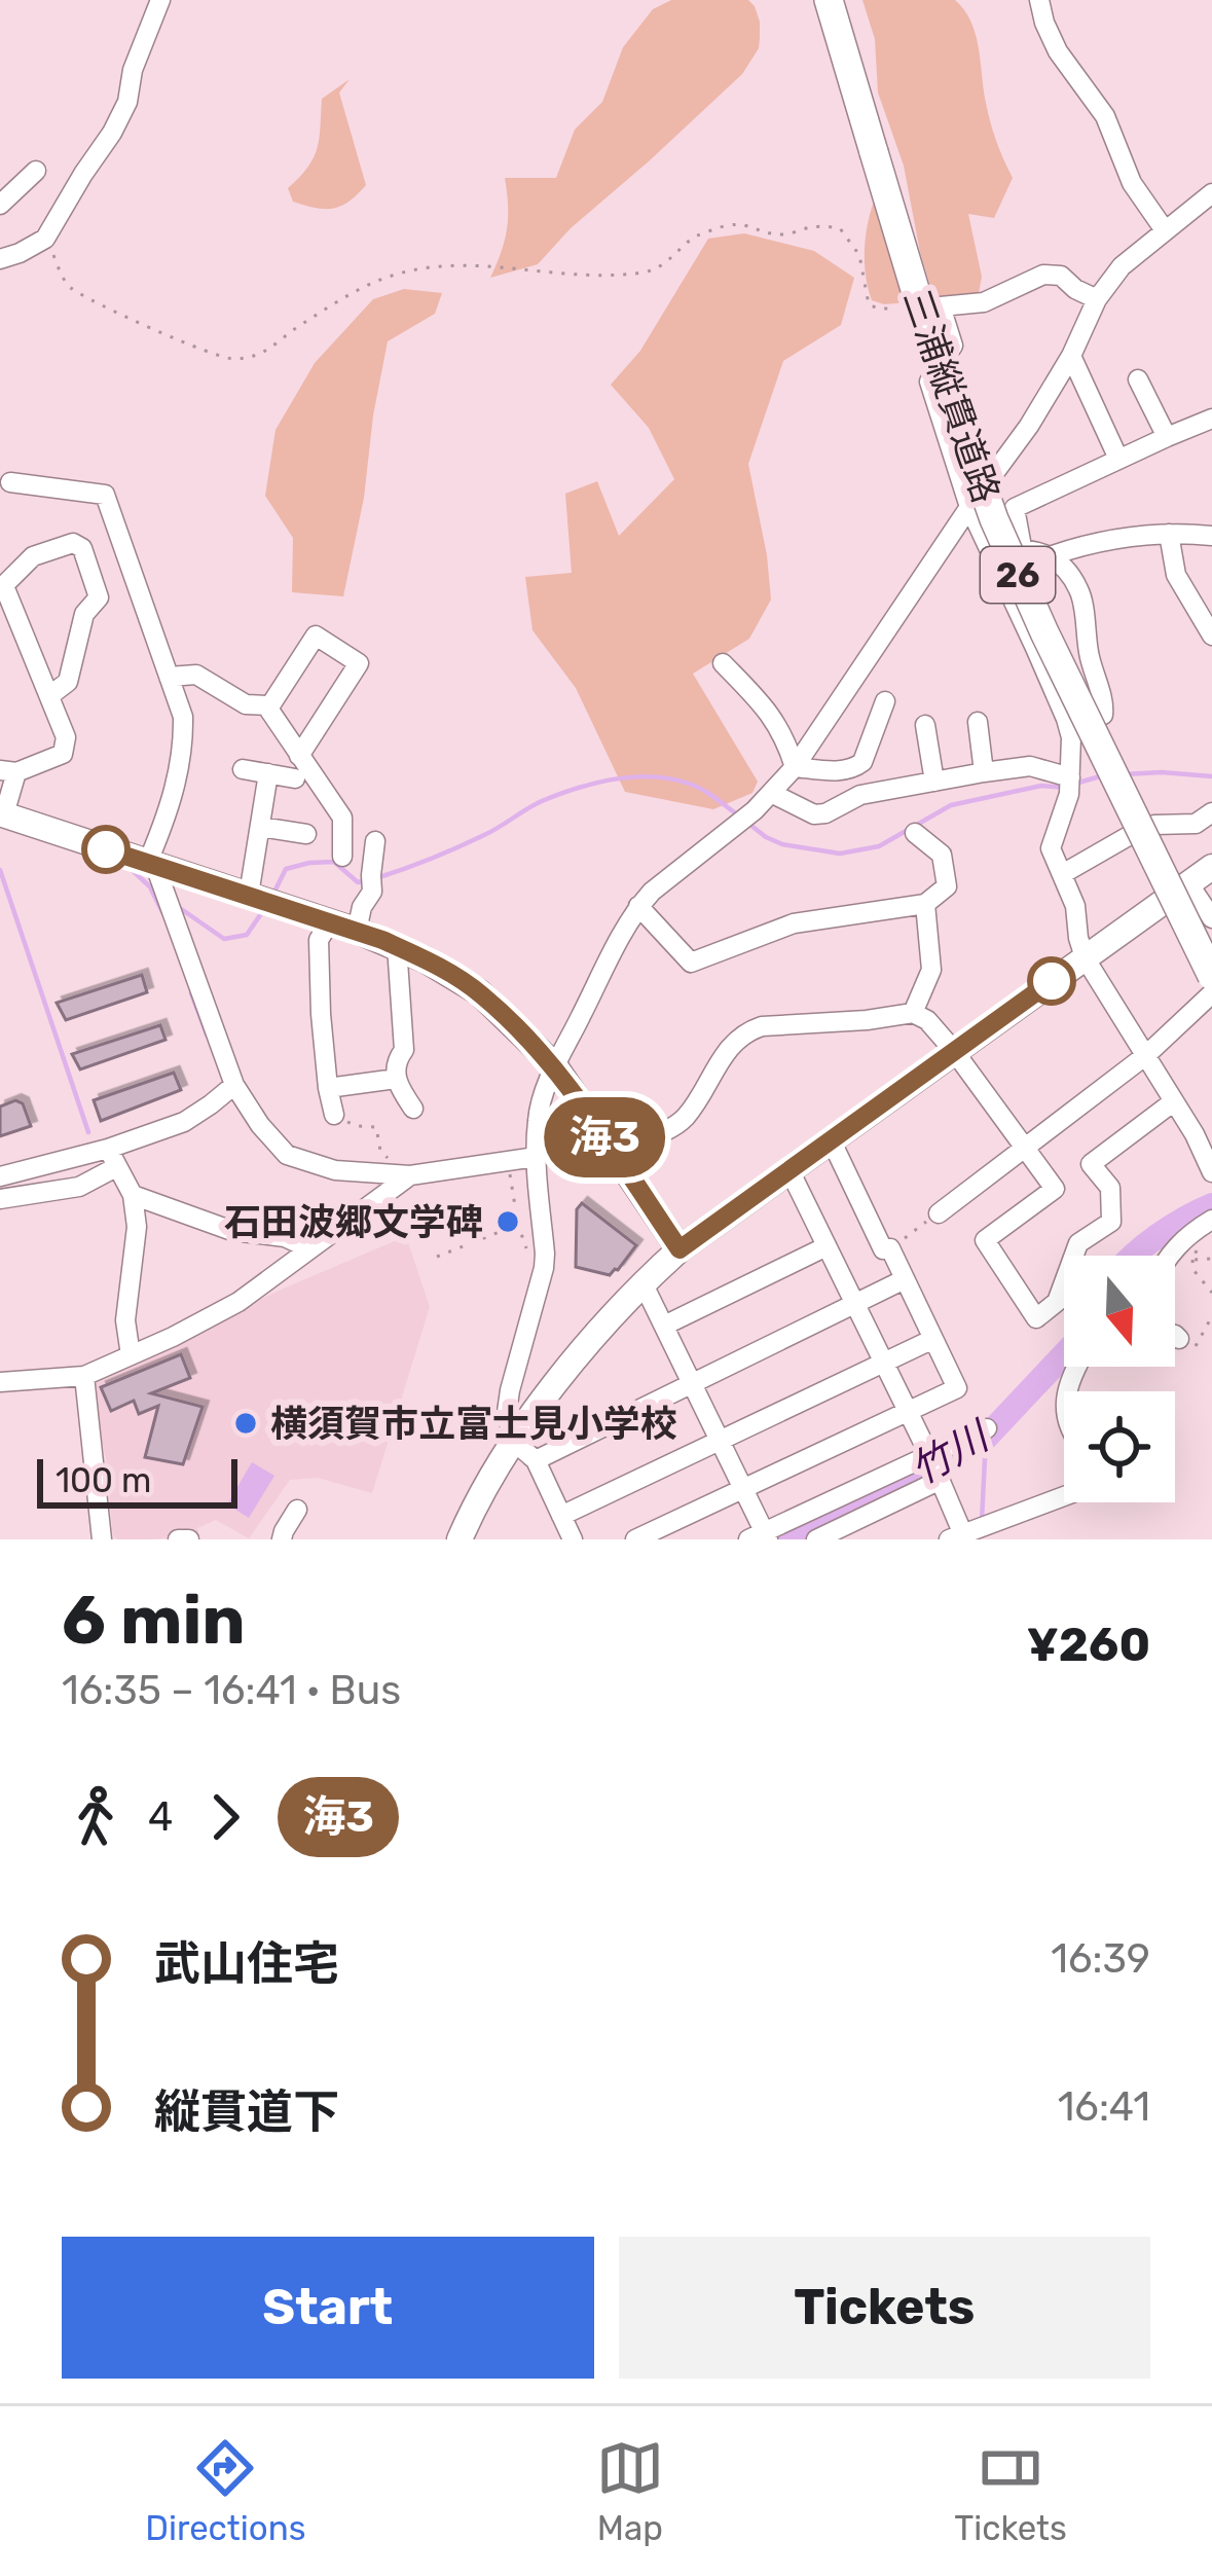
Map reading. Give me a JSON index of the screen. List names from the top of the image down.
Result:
{
  "streets": {
    "highway": ["三浦縦貫道路", "26"]
  },
  "water": ["竹川"],
  "places": ["石田波郷文学碑", "横須賀市立富士見小学校"],
  "lines": ["bus line 海3"],
  "scale_bar": "100 m",
  "north": "bottom",
  "page": {
    "on_map": "海3",
    "scale": "100 m",
    "heading": ["6 min", "16:35 – 16:41 · Bus", "¥260"],
    "legs": ["4", "海3"],
    "list": [
      {
        "name": "武山住宅",
        "value": "16:39"
      },
      {
        "name": "縦貫道下",
        "value": "16:41"
      }
    ],
    "buttons": ["Start", "Tickets"],
    "tabs": ["Directions", "Map", "Tickets"]
  }
}
